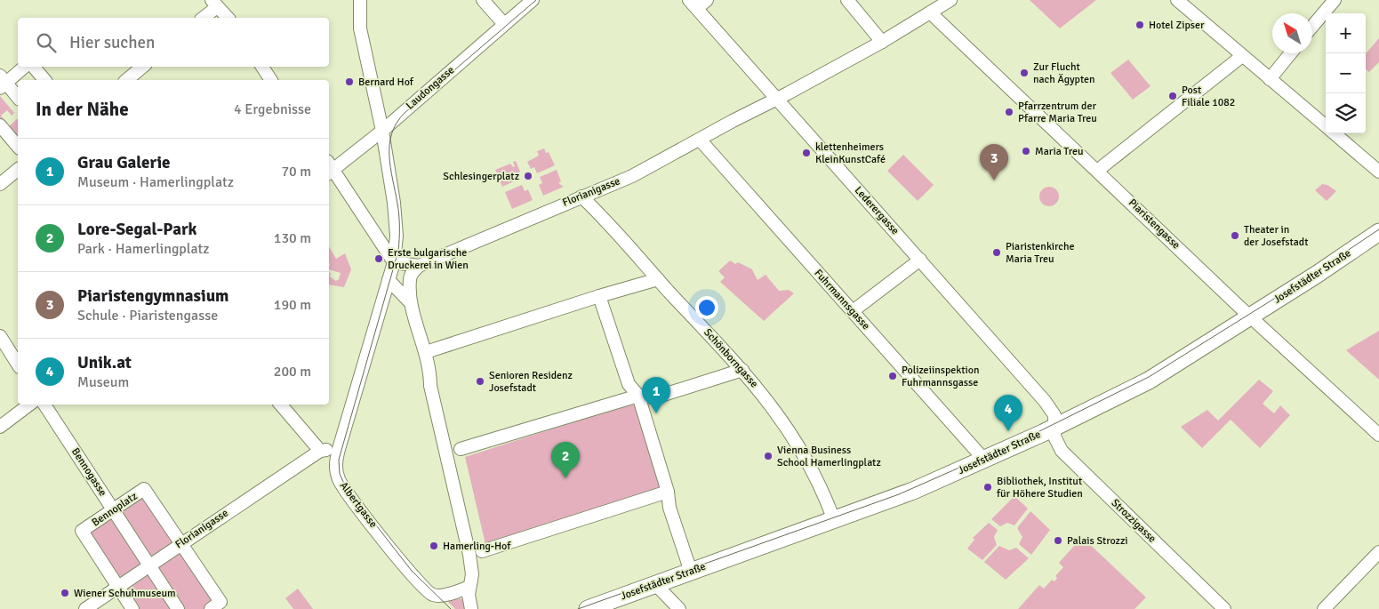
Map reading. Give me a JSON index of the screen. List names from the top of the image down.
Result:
{
  "streets": {
    "street": [
      "Laudongasse",
      "Florianigasse",
      "Lederergasse",
      "Piaristengasse",
      "Josefstädter Straße",
      "Fuhrmannsgasse",
      "Schönborngasse",
      "Bennogasse",
      "Albertgasse",
      "Bennoplatz",
      "Strozzigasse"
    ]
  },
  "crossings": [
    ["Florianigasse", "Lederergasse"],
    ["Florianigasse", "Piaristengasse"],
    ["Florianigasse", "Fuhrmannsgasse"],
    ["Florianigasse", "Schönborngasse"],
    ["Florianigasse", "Bennogasse"],
    ["Florianigasse", "Bennoplatz"],
    ["Lederergasse", "Josefstädter Straße"],
    ["Lederergasse", "Strozzigasse"],
    ["Piaristengasse", "Josefstädter Straße"],
    ["Josefstädter Straße", "Fuhrmannsgasse"],
    ["Josefstädter Straße", "Schönborngasse"],
    ["Josefstädter Straße", "Strozzigasse"],
    ["Bennogasse", "Bennoplatz"]
  ],
  "places": [
    "Hotel Zipser",
    "Zur Flucht nach Ägypten",
    "Bernard Hof",
    "Post Filiale 1082",
    "Pfarrzentrum der Pfarre Maria Treu",
    "Maria Treu",
    "klettenheimers KleinKunstCafé",
    "Schlesingerplatz",
    "Theater in der Josefstadt",
    "Piaristenkirche Maria Treu",
    "Erste bulgarische Druckerei in Wien",
    "Polizeiinspektion Fuhrmannsgasse",
    "Senioren Residenz Josefstadt",
    "Vienna Business School Hamerlingplatz",
    "Bibliothek, Institut für Höhere Studien",
    "Palais Strozzi",
    "Hamerling-Hof",
    "Wiener Schuhmuseum"
  ],
  "north": "top left",
  "page": {
    "map_buttons": ["+", "−"],
    "search": "Hier suchen",
    "heading": ["In der Nähe", "4 Ergebnisse"],
    "list": [
      {
        "mark": "1",
        "name": "Grau Galerie",
        "note": "Museum · Hamerlingplatz",
        "value": "70 m"
      },
      {
        "mark": "2",
        "name": "Lore-Segal-Park",
        "note": "Park · Hamerlingplatz",
        "value": "130 m"
      },
      {
        "mark": "3",
        "name": "Piaristengymnasium",
        "note": "Schule · Piaristengasse",
        "value": "190 m"
      },
      {
        "mark": "4",
        "name": "Unik.at",
        "note": "Museum",
        "value": "200 m"
      }
    ],
    "pins": [
      "3",
      "1",
      "4",
      "2"
    ]
  }
}
